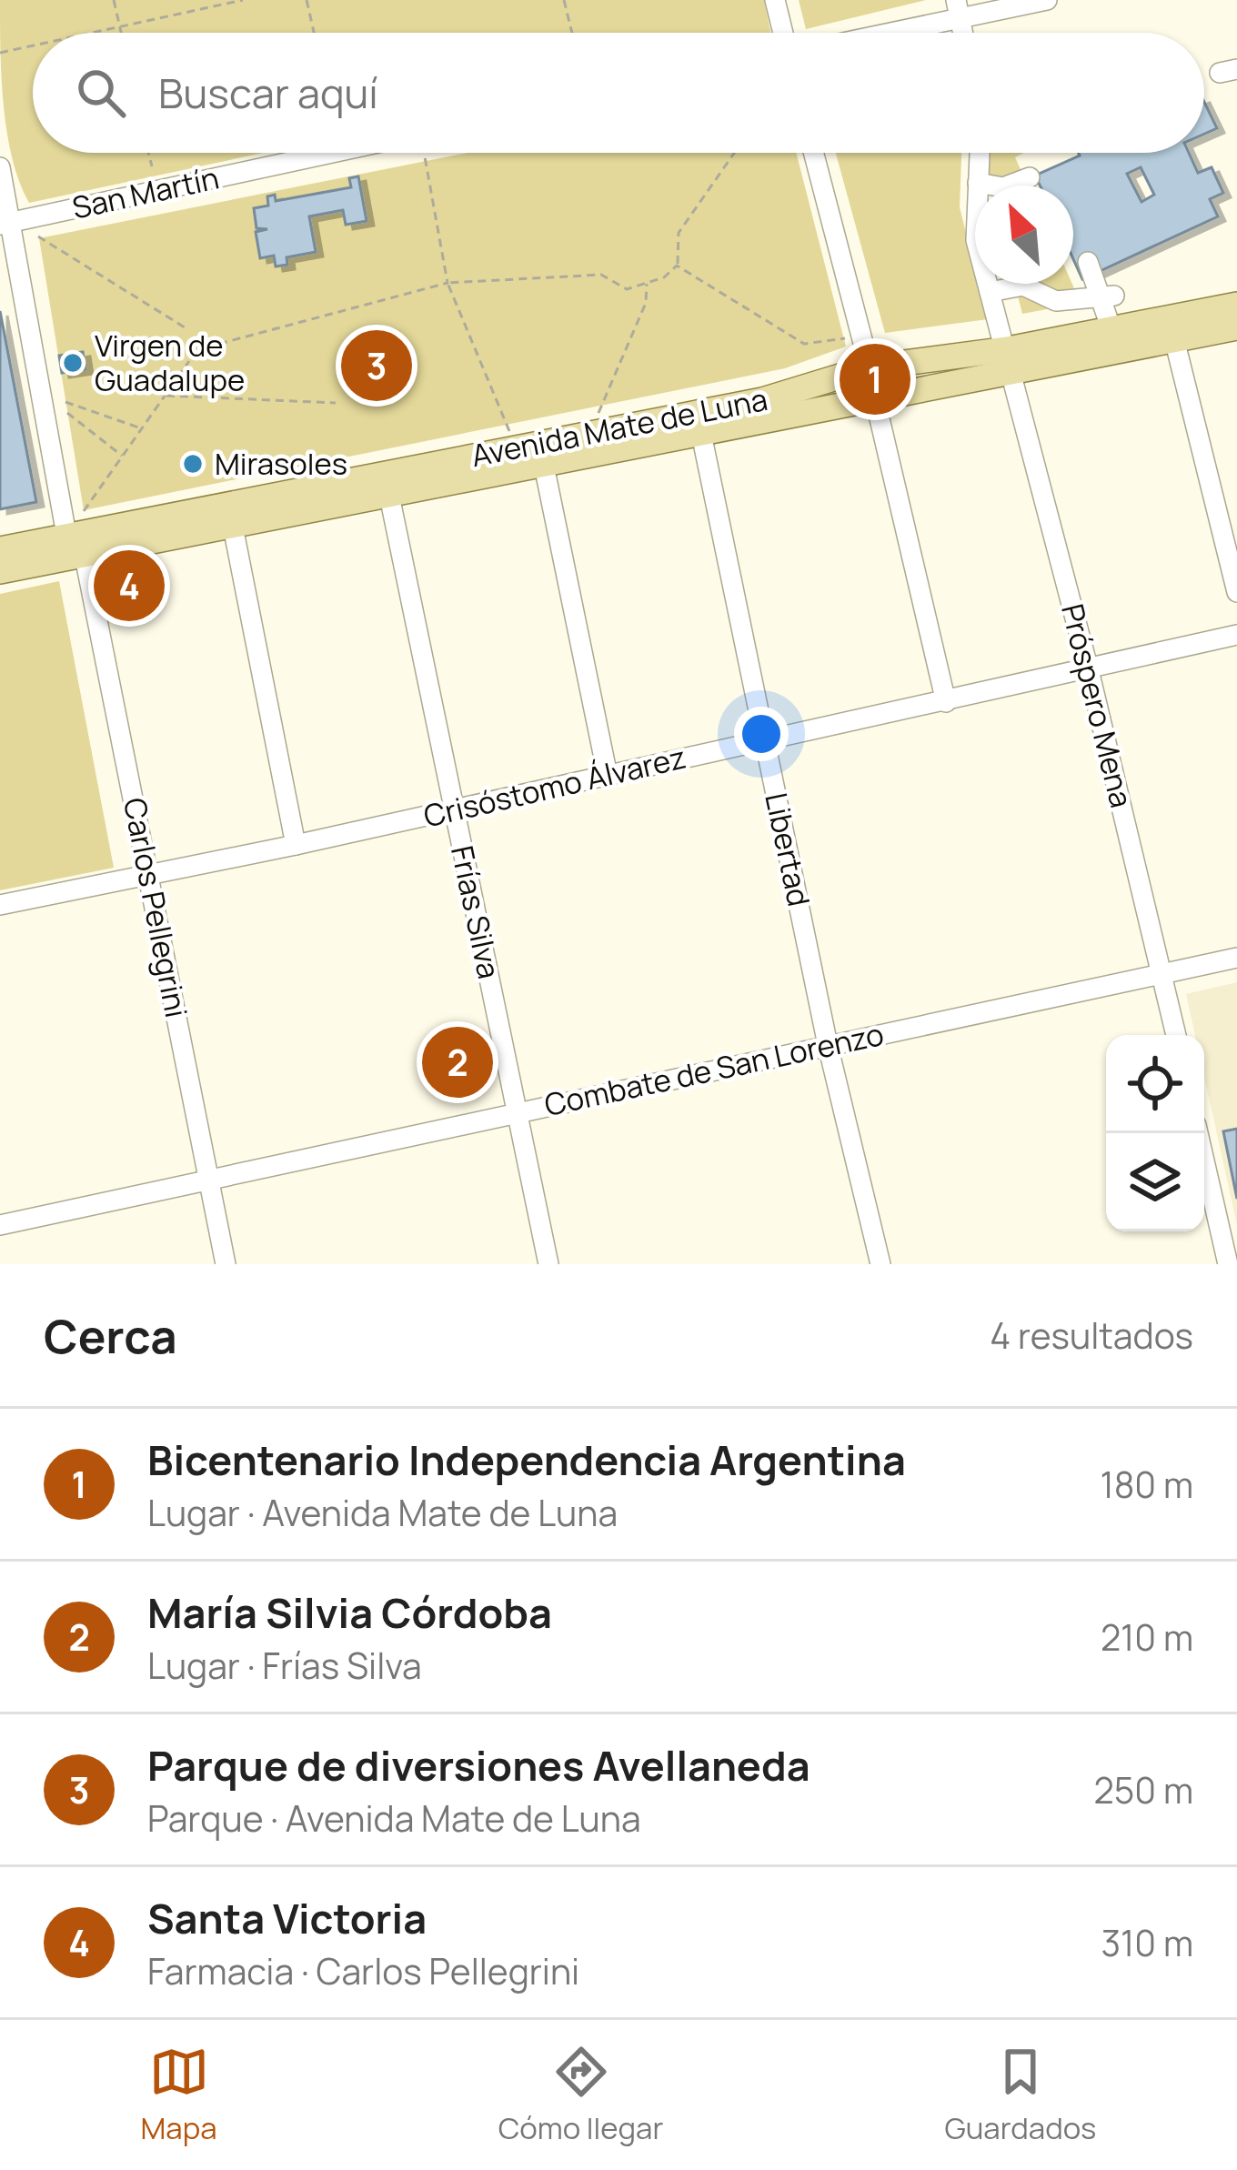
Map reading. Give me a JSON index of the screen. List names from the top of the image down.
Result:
{
  "streets": {
    "main road": ["Avenida Mate de Luna"],
    "street": [
      "San Martín",
      "Próspero Mena",
      "Crisóstomo Álvarez",
      "Libertad",
      "Carlos Pellegrini",
      "Frías Silva",
      "Combate de San Lorenzo"
    ]
  },
  "crossings": [
    ["San Martín", "Carlos Pellegrini"],
    ["Avenida Mate de Luna", "Próspero Mena"],
    ["Avenida Mate de Luna", "Libertad"],
    ["Avenida Mate de Luna", "Carlos Pellegrini"],
    ["Avenida Mate de Luna", "Frías Silva"],
    ["Próspero Mena", "Crisóstomo Álvarez"],
    ["Próspero Mena", "Combate de San Lorenzo"],
    ["Crisóstomo Álvarez", "Libertad"],
    ["Crisóstomo Álvarez", "Carlos Pellegrini"],
    ["Crisóstomo Álvarez", "Frías Silva"],
    ["Libertad", "Combate de San Lorenzo"],
    ["Carlos Pellegrini", "Combate de San Lorenzo"],
    ["Frías Silva", "Combate de San Lorenzo"]
  ],
  "places": ["Virgen de Guadalupe", "Mirasoles"],
  "north": "top left",
  "page": {
    "search": "Buscar aquí",
    "pins": [
      "3",
      "1",
      "4",
      "2"
    ],
    "heading": ["Cerca", "4 resultados"],
    "list": [
      {
        "mark": "1",
        "name": "Bicentenario Independencia Argentina",
        "note": "Lugar · Avenida Mate de Luna",
        "value": "180 m"
      },
      {
        "mark": "2",
        "name": "María Silvia Córdoba",
        "note": "Lugar · Frías Silva",
        "value": "210 m"
      },
      {
        "mark": "3",
        "name": "Parque de diversiones Avellaneda",
        "note": "Parque · Avenida Mate de Luna",
        "value": "250 m"
      },
      {
        "mark": "4",
        "name": "Santa Victoria",
        "note": "Farmacia · Carlos Pellegrini",
        "value": "310 m"
      }
    ],
    "nav": ["Mapa", "Cómo llegar", "Guardados"]
  }
}
